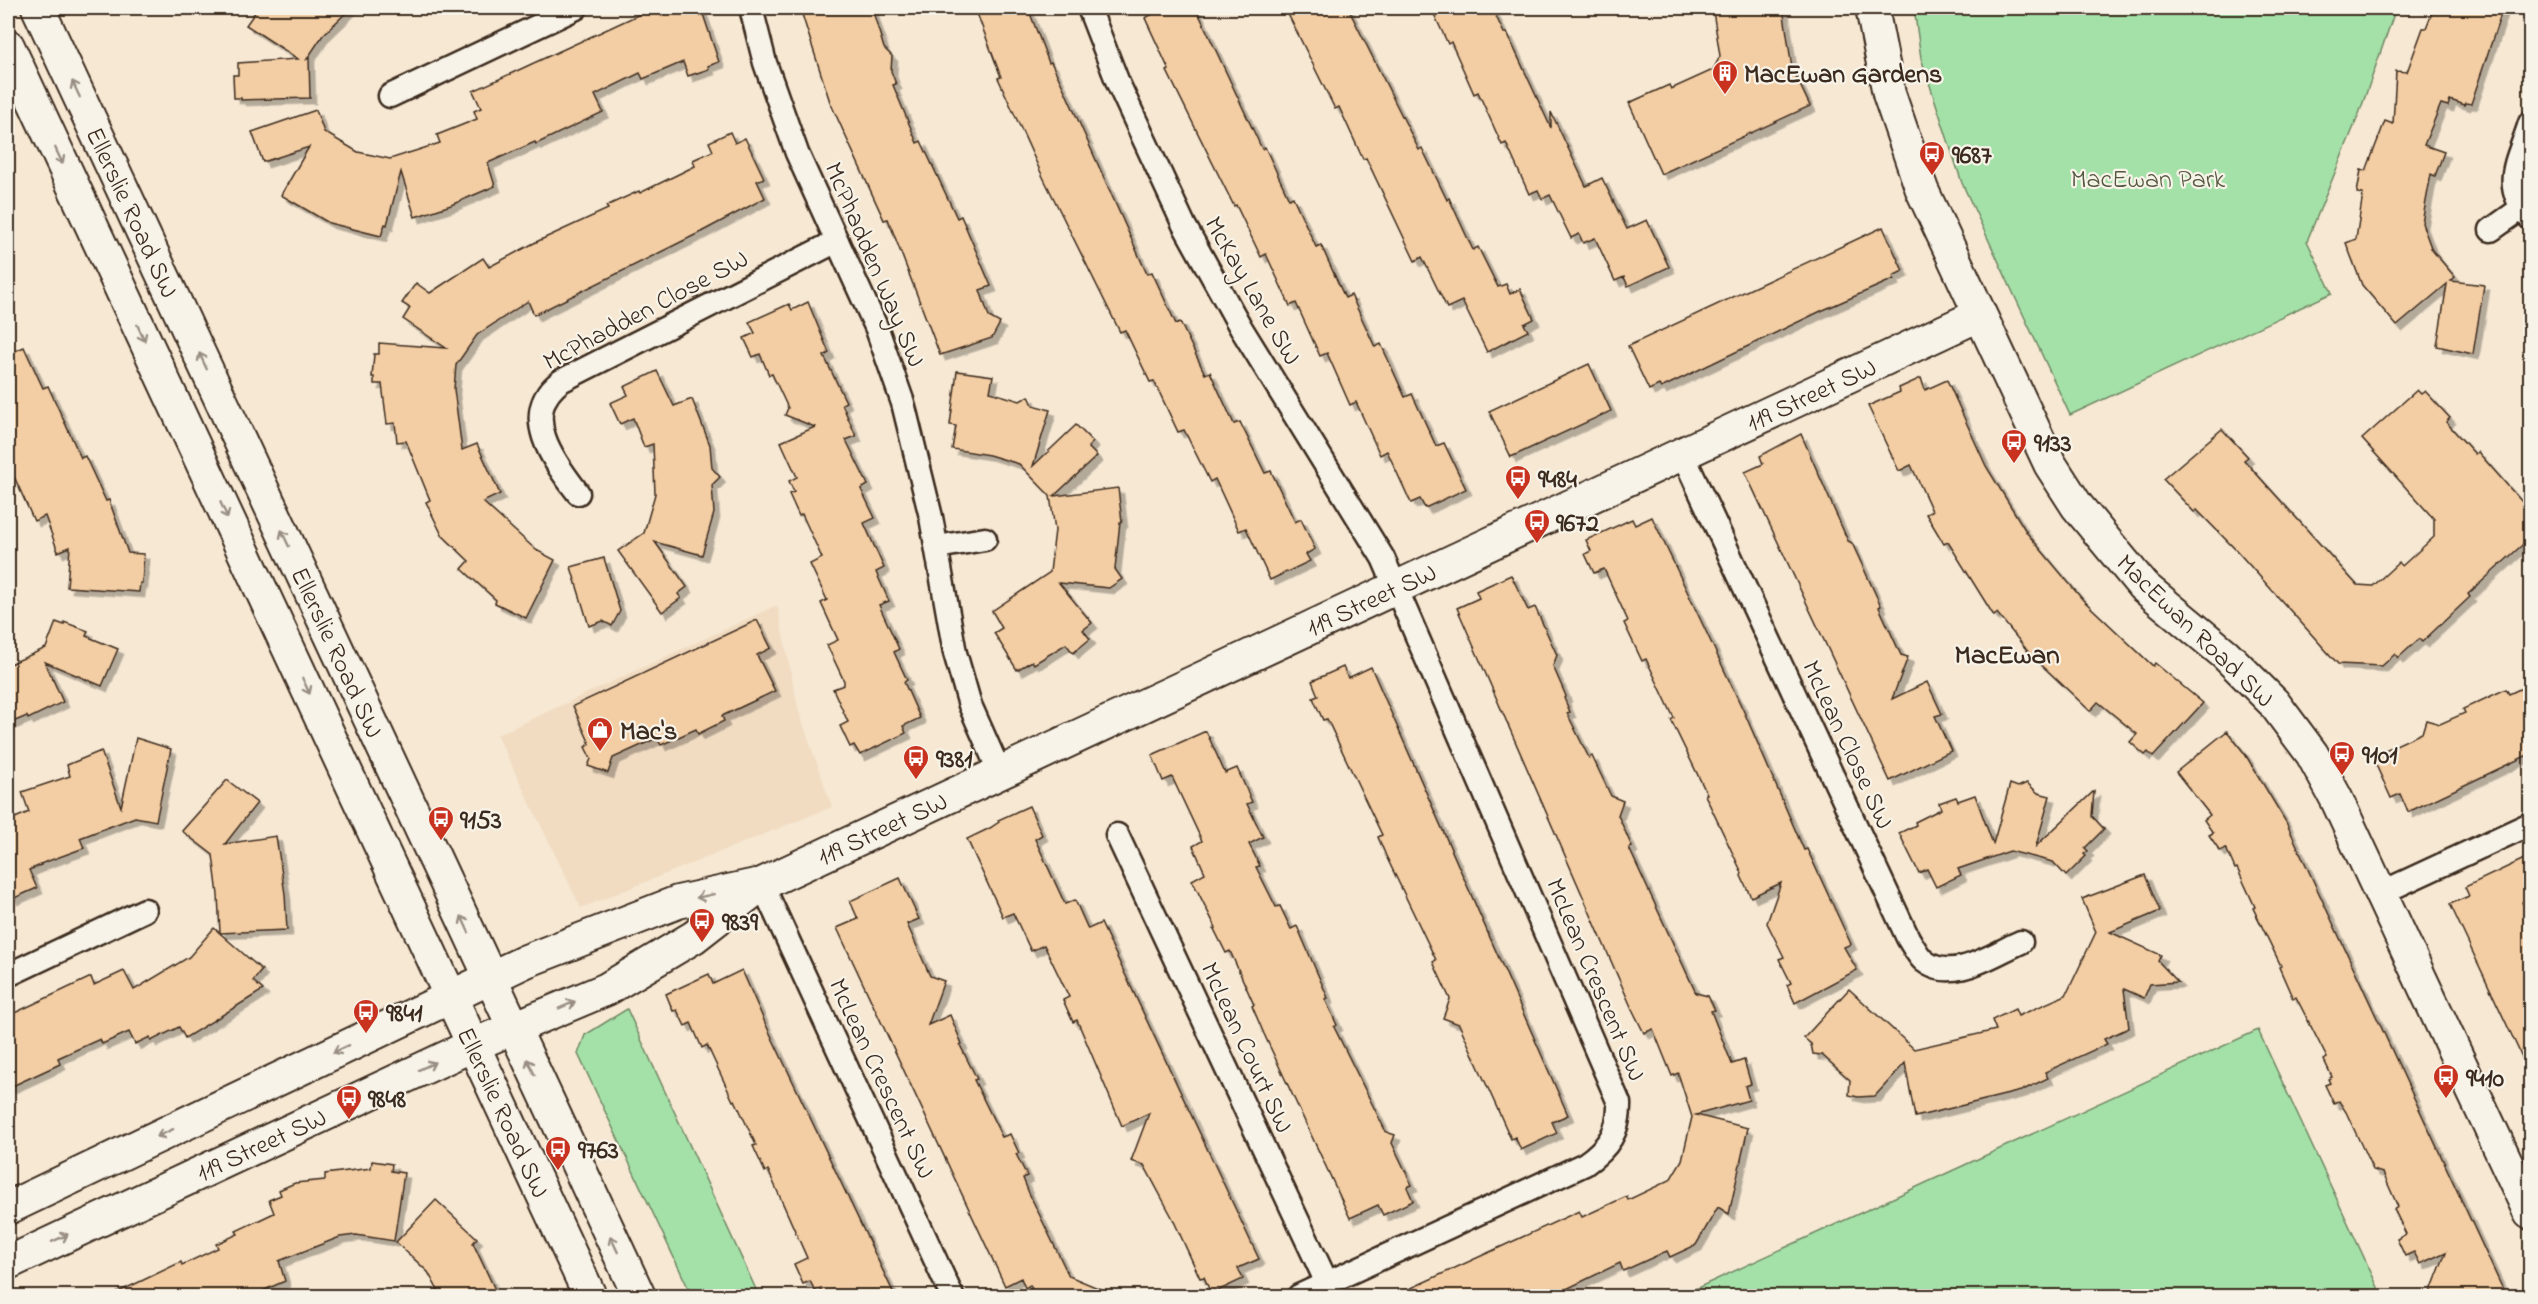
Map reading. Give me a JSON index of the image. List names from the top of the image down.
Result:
{
  "streets": {
    "street": [
      "Ellerslie Road SW",
      "McPhadden Way SW",
      "McKay Lane SW",
      "McPhadden Close SW",
      "119 Street SW",
      "MacEwan Road SW",
      "McLean Close SW",
      "McLean Crescent SW",
      "McLean Court SW"
    ]
  },
  "crossings": [
    ["Ellerslie Road SW", "119 Street SW"],
    ["McPhadden Way SW", "McPhadden Close SW"],
    ["McPhadden Way SW", "119 Street SW"],
    ["McKay Lane SW", "119 Street SW"],
    ["McKay Lane SW", "McLean Crescent SW"],
    ["119 Street SW", "MacEwan Road SW"],
    ["119 Street SW", "McLean Close SW"],
    ["119 Street SW", "McLean Crescent SW"],
    ["McLean Crescent SW", "McLean Court SW"]
  ],
  "districts": ["MacEwan"],
  "parks": ["MacEwan Park"],
  "places": {
    "building": ["MacEwan Gardens"],
    "bus stop": [
      "9687",
      "9133",
      "9484",
      "9672",
      "9101",
      "9381",
      "9153",
      "9839",
      "9841",
      "9410",
      "9848",
      "9763"
    ],
    "shop": ["Mac's"]
  }
}
